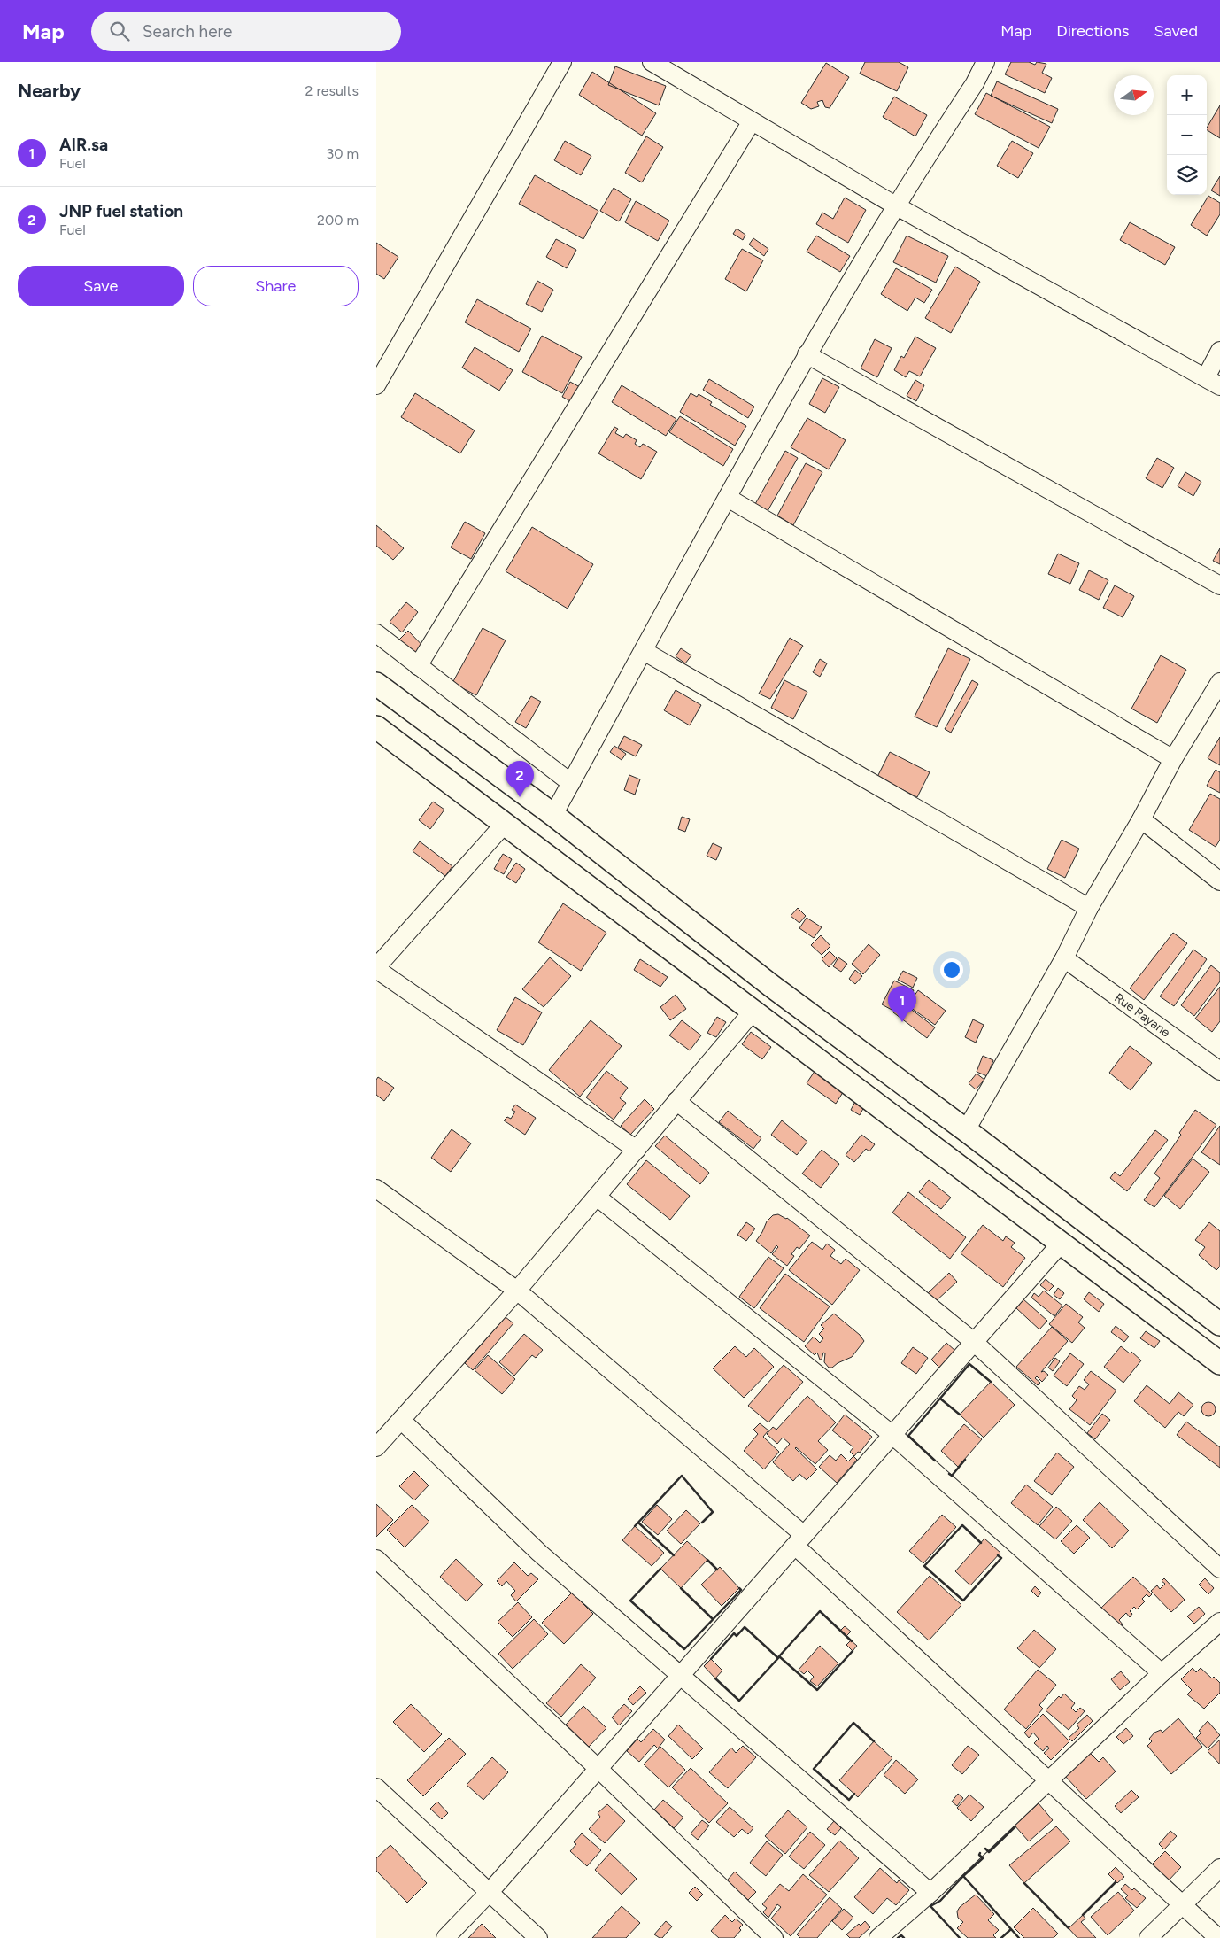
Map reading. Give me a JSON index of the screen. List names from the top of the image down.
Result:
{
  "streets": {
    "street": ["Rue Rayane"]
  },
  "north": "right",
  "page": {
    "header": "Map",
    "search": "Search here",
    "nav": ["Map", "Directions", "Saved"],
    "heading": ["Nearby", "2 results"],
    "map_buttons": ["+", "−"],
    "list": [
      {
        "mark": "1",
        "name": "AIR.sa",
        "note": "Fuel",
        "value": "30 m"
      },
      {
        "mark": "2",
        "name": "JNP fuel station",
        "note": "Fuel",
        "value": "200 m"
      }
    ],
    "buttons": ["Save", "Share"],
    "pins": ["2", "1"]
  }
}
